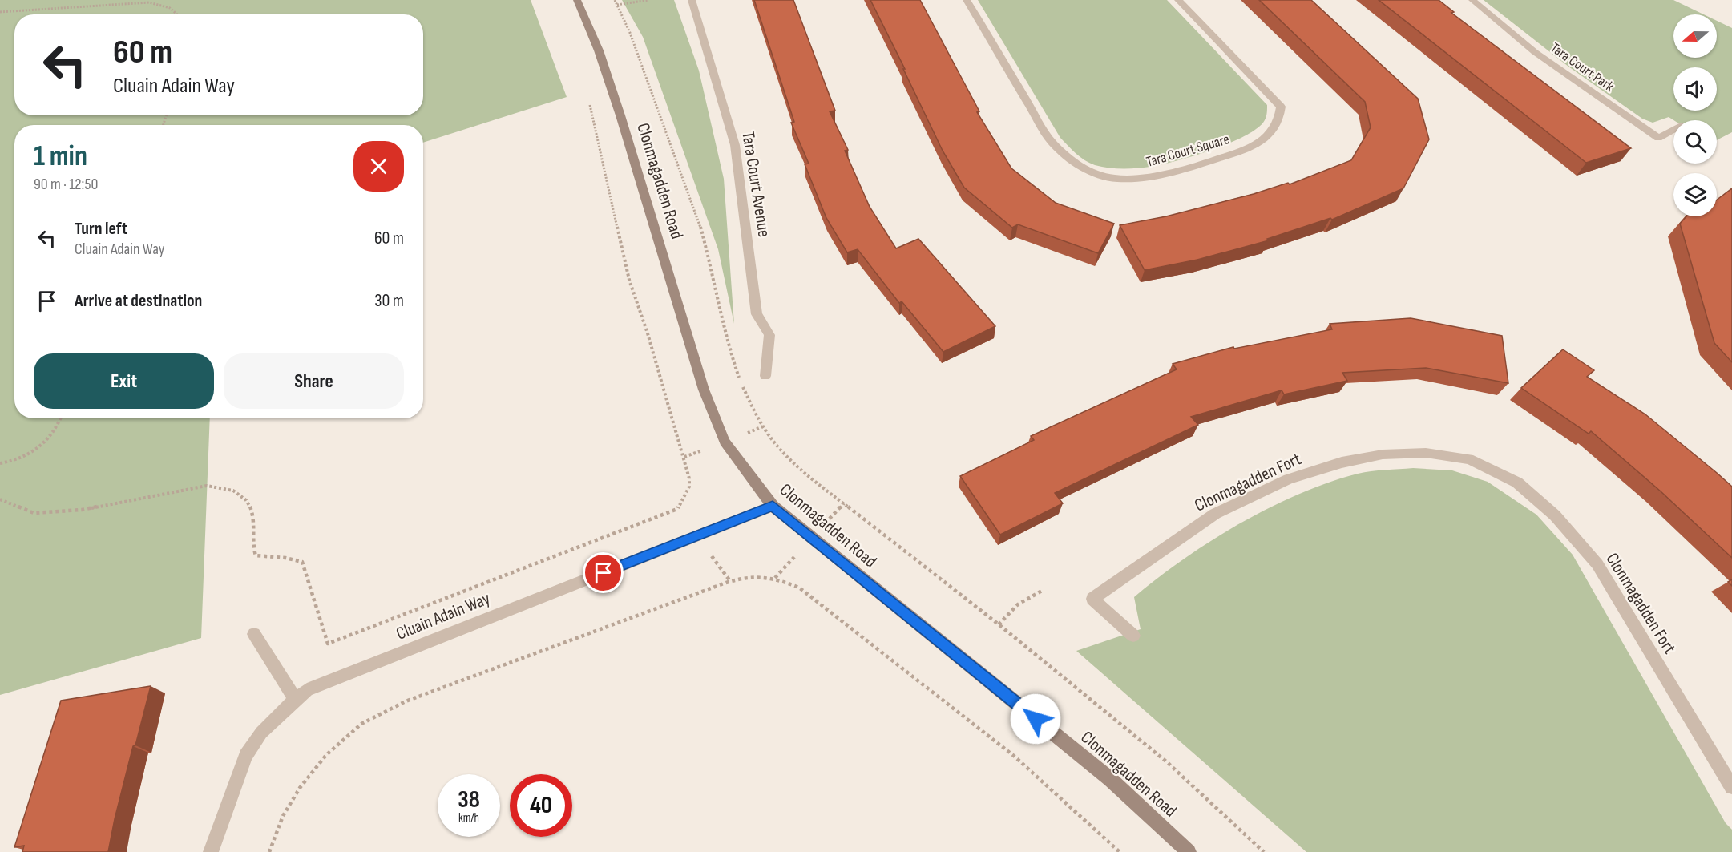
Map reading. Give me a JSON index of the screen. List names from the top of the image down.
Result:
{
  "streets": {
    "street": [
      "Tara Court Park",
      "Tara Court Square",
      "Clonmagadden Road",
      "Tara Court Avenue",
      "Clonmagadden Fort",
      "Cluain Adain Way"
    ]
  },
  "crossings": [
    ["Clonmagadden Road", "Cluain Adain Way"]
  ],
  "north": "left",
  "page": {
    "turn": ["60 m", "Cluain Adain Way"],
    "heading": ["1 min", "90 m · 12:50"],
    "list": [
      {
        "name": "Turn left",
        "note": "Cluain Adain Way",
        "value": "60 m"
      },
      {
        "name": "Arrive at destination",
        "value": "30 m"
      }
    ],
    "buttons": ["Exit", "Share"],
    "speed": "38 km/h",
    "limit": "40"
  }
}
